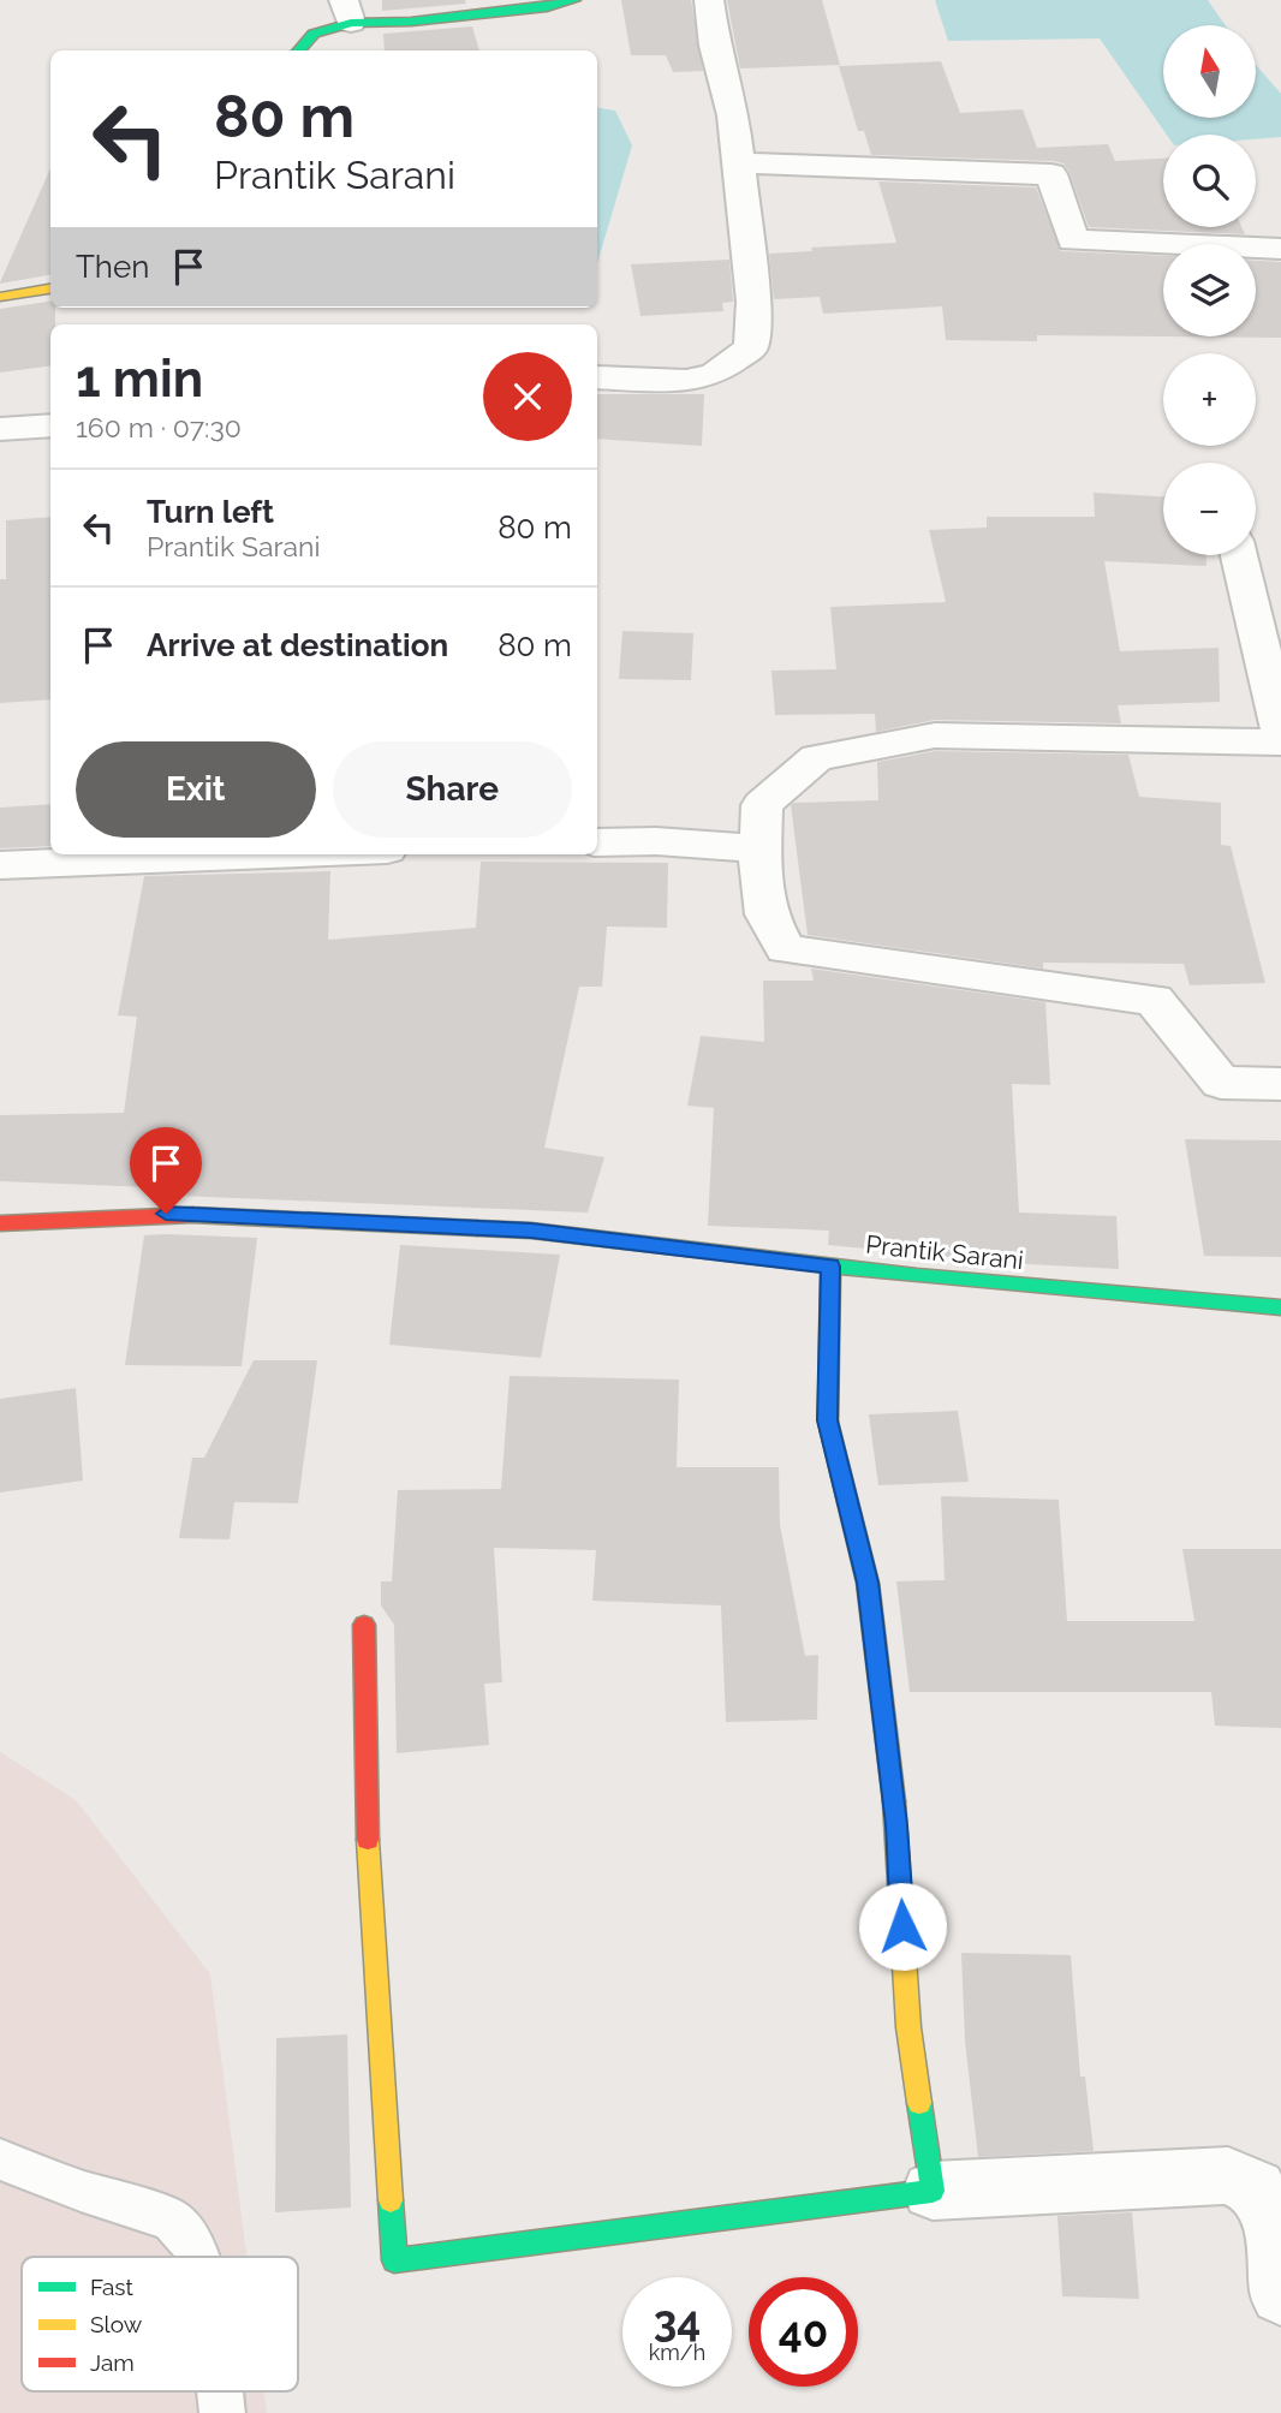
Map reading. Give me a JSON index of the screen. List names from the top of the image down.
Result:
{
  "streets": {
    "street": ["Prantik Sarani"]
  },
  "legend": ["Fast", "Slow", "Jam"],
  "north": "top",
  "page": {
    "map_buttons": ["+", "−"],
    "turn": ["80 m", "Prantik Sarani"],
    "then": "Then",
    "heading": ["1 min", "160 m · 07:30"],
    "list": [
      {
        "name": "Turn left",
        "note": "Prantik Sarani",
        "value": "80 m"
      },
      {
        "name": "Arrive at destination",
        "value": "80 m"
      }
    ],
    "buttons": ["Exit", "Share"],
    "speed": "34 km/h",
    "limit": "40"
  }
}
